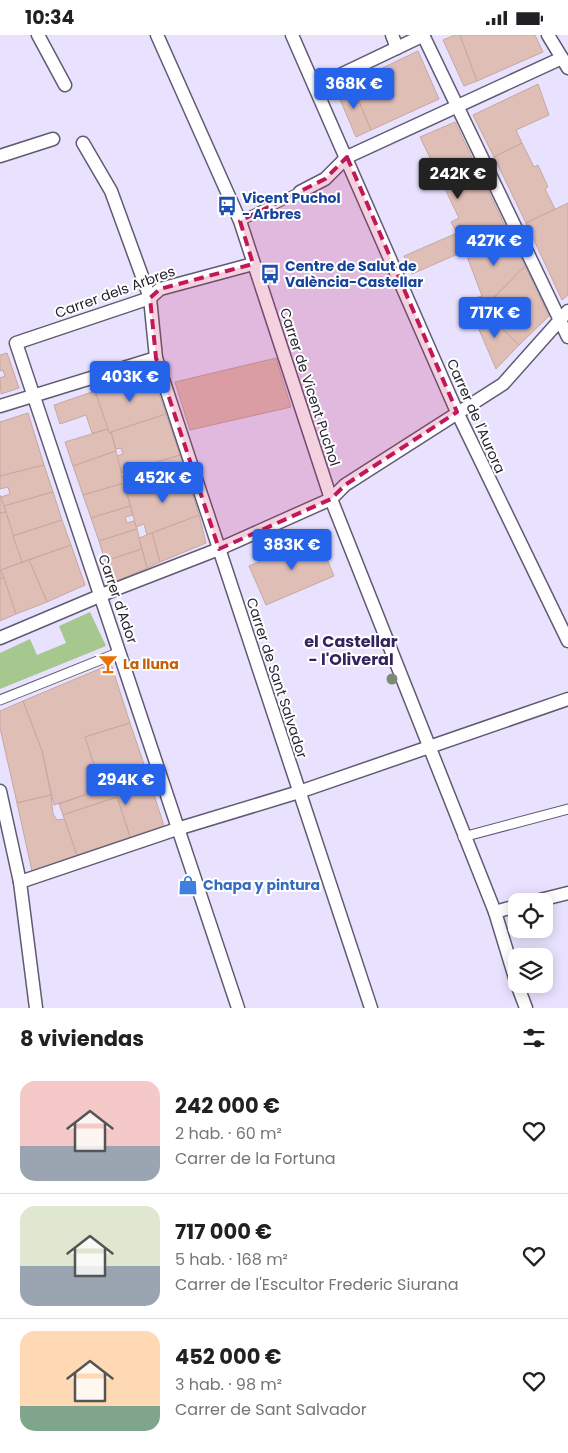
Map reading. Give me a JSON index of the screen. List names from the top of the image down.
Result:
{
  "streets": {
    "street": [
      "Carrer dels Arbres",
      "Carrer de Vicent Puchol",
      "Carrer de l'Aurora",
      "Carrer d'Ador",
      "Carrer de Sant Salvador"
    ]
  },
  "crossings": [
    ["Carrer dels Arbres", "Carrer de Vicent Puchol"],
    ["Carrer dels Arbres", "Carrer d'Ador"],
    ["Carrer dels Arbres", "Carrer de Sant Salvador"]
  ],
  "districts": ["el Castellar - l'Oliveral"],
  "places": {
    "bus stop": ["Vicent Puchol - Arbres", "Centre de Salut de València-Castellar"],
    "bar": ["La lluna"],
    "shop": ["Chapa y pintura"]
  },
  "page": {
    "status": "10:34",
    "price": [
      "368K €",
      "242K €",
      "427K €",
      "717K €",
      "403K €",
      "452K €",
      "383K €",
      "294K €"
    ],
    "heading": "8 viviendas",
    "list": [
      {
        "name": "242 000 €",
        "note": "2 hab. · 60 m² · Carrer de la Fortuna"
      },
      {
        "name": "717 000 €",
        "note": "5 hab. · 168 m² · Carrer de l'Escultor Frederic Siurana"
      },
      {
        "name": "452 000 €",
        "note": "3 hab. · 98 m² · Carrer de Sant Salvador"
      }
    ]
  }
}
